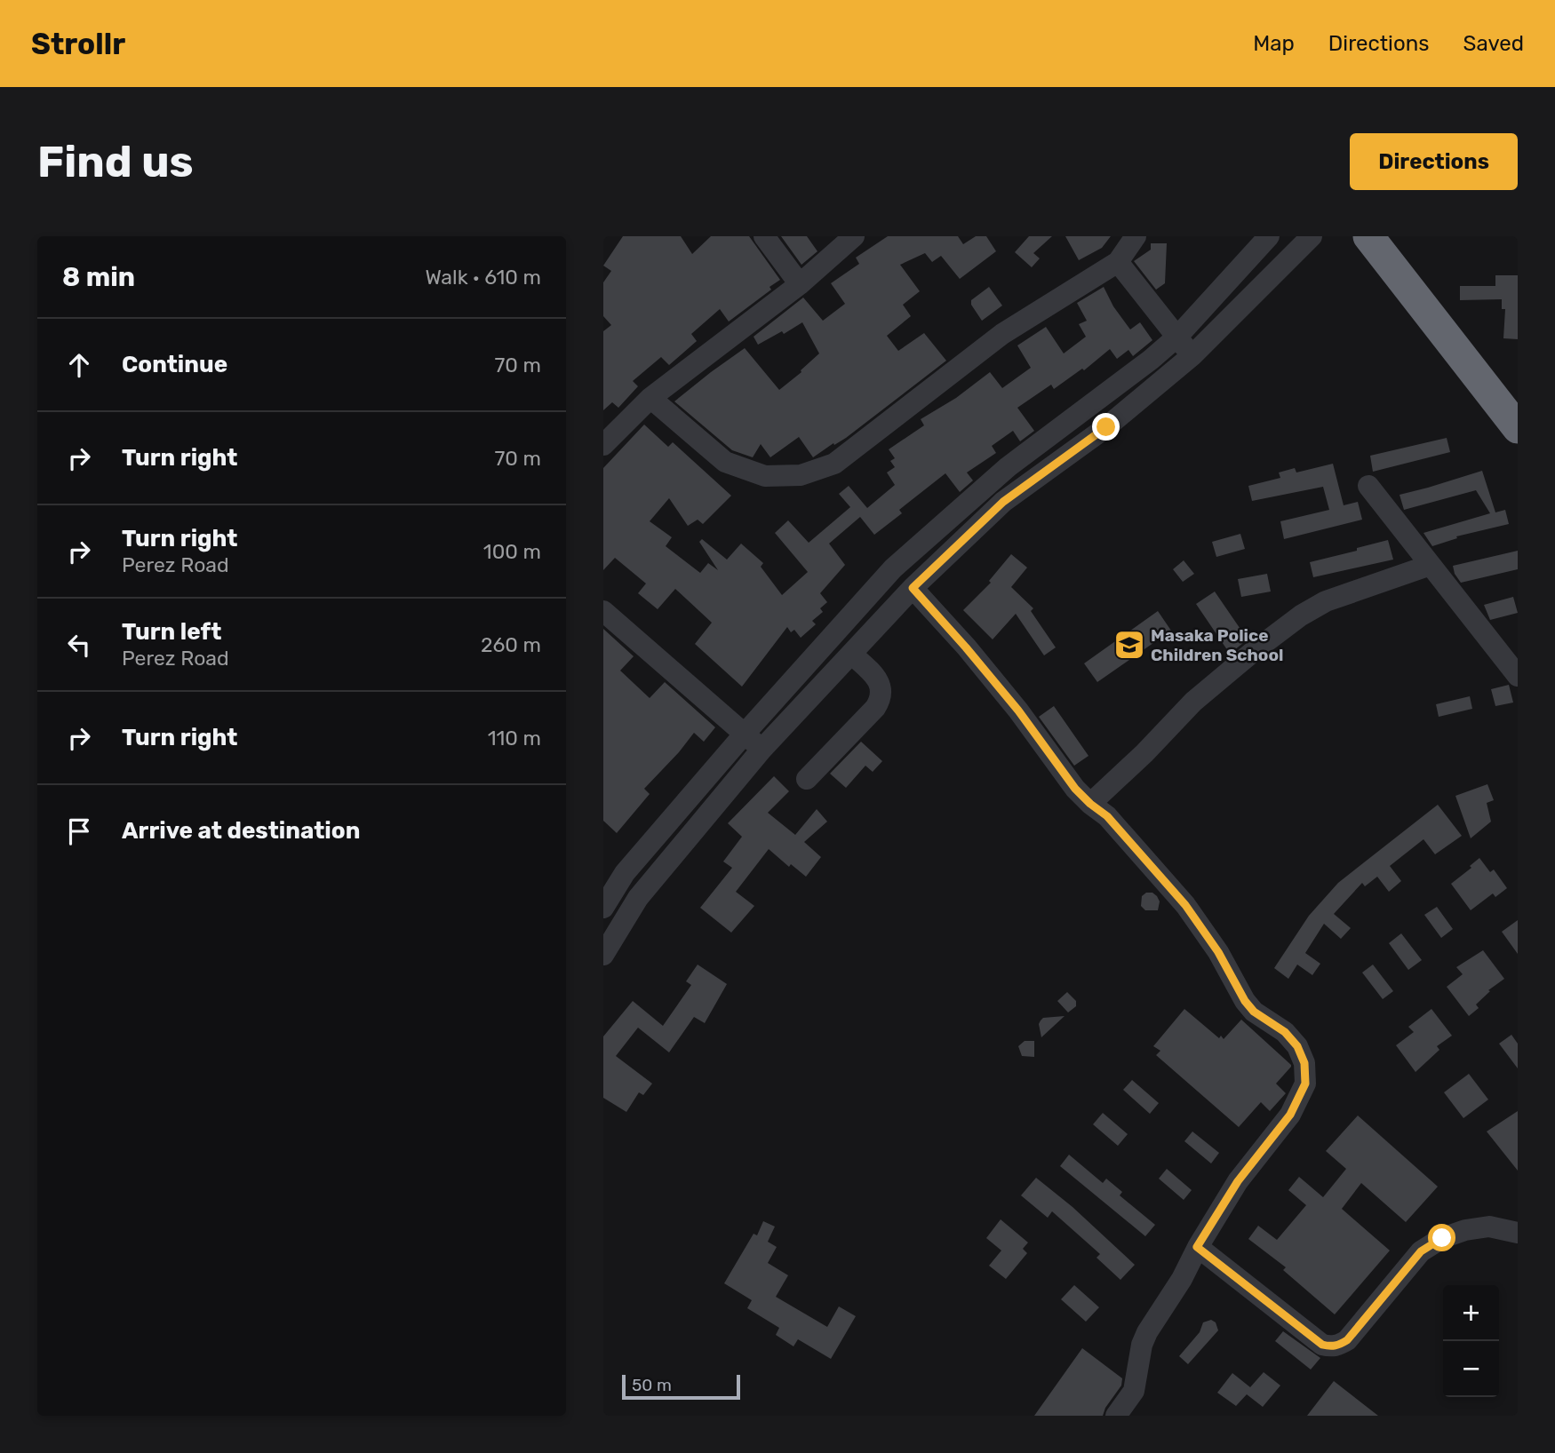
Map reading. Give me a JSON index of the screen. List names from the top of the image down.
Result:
{
  "places": {
    "school or university": ["Masaka Police Children School"]
  },
  "scale_bar": "50 m",
  "page": {
    "header": "Strollr",
    "nav": ["Map", "Directions", "Saved"],
    "buttons": "Directions",
    "title": "Find us",
    "heading": ["8 min", "Walk · 610 m"],
    "list": [
      ["Continue", "70 m"],
      ["Turn right", "70 m"],
      ["Turn right", "Perez Road", "100 m"],
      ["Turn left", "Perez Road", "260 m"],
      ["Turn right", "110 m"],
      "Arrive at destination"
    ],
    "map_buttons": ["+", "−"],
    "scale": "50 m"
  }
}
